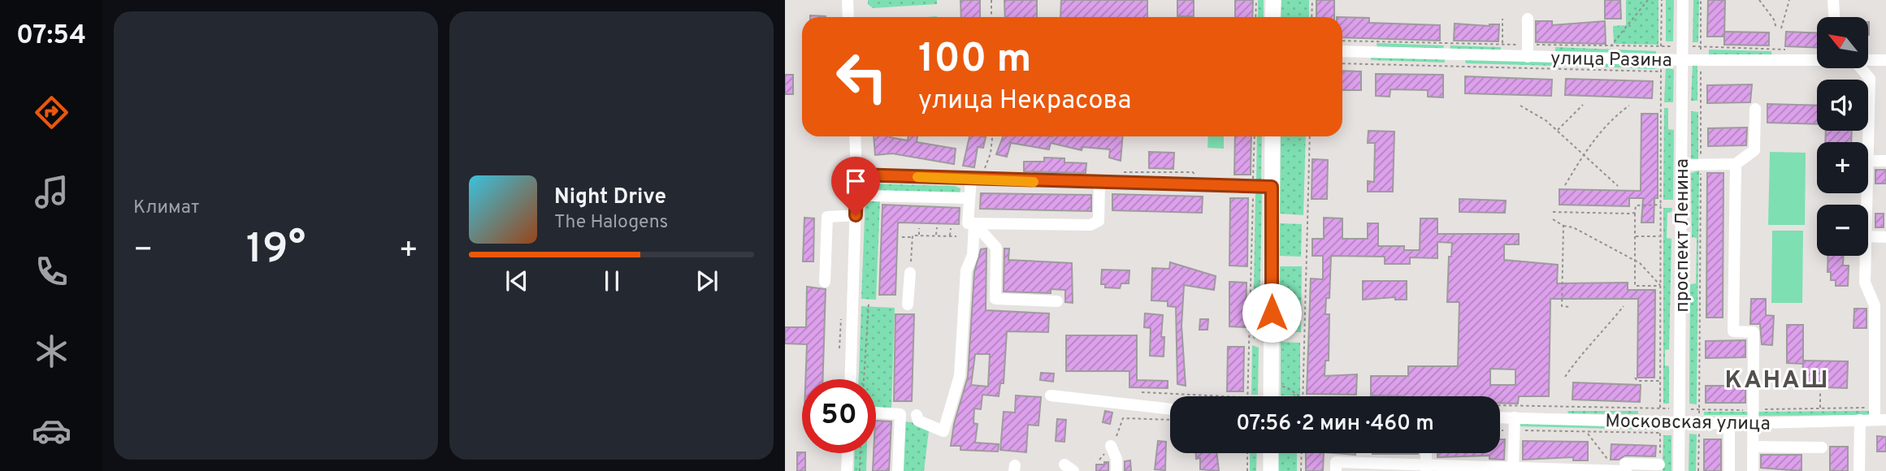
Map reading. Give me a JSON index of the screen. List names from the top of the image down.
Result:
{
  "streets": {
    "street": ["улица Разина", "проспект Ленина", "Московская улица"]
  },
  "crossings": [
    ["улица Разина", "проспект Ленина"],
    ["проспект Ленина", "Московская улица"]
  ],
  "districts": ["КАНАШ"],
  "north": "top left",
  "page": {
    "tabs": "07:54",
    "tile": "Климат",
    "map_buttons": ["+", "−"],
    "turn": ["100 m", "улица Некрасова"],
    "song": ["Night Drive", "The Halogens"],
    "heat": ["−", "19°", "+"],
    "limit": "50",
    "trip": "07:56 · 2 мин · 460 m"
  }
}
